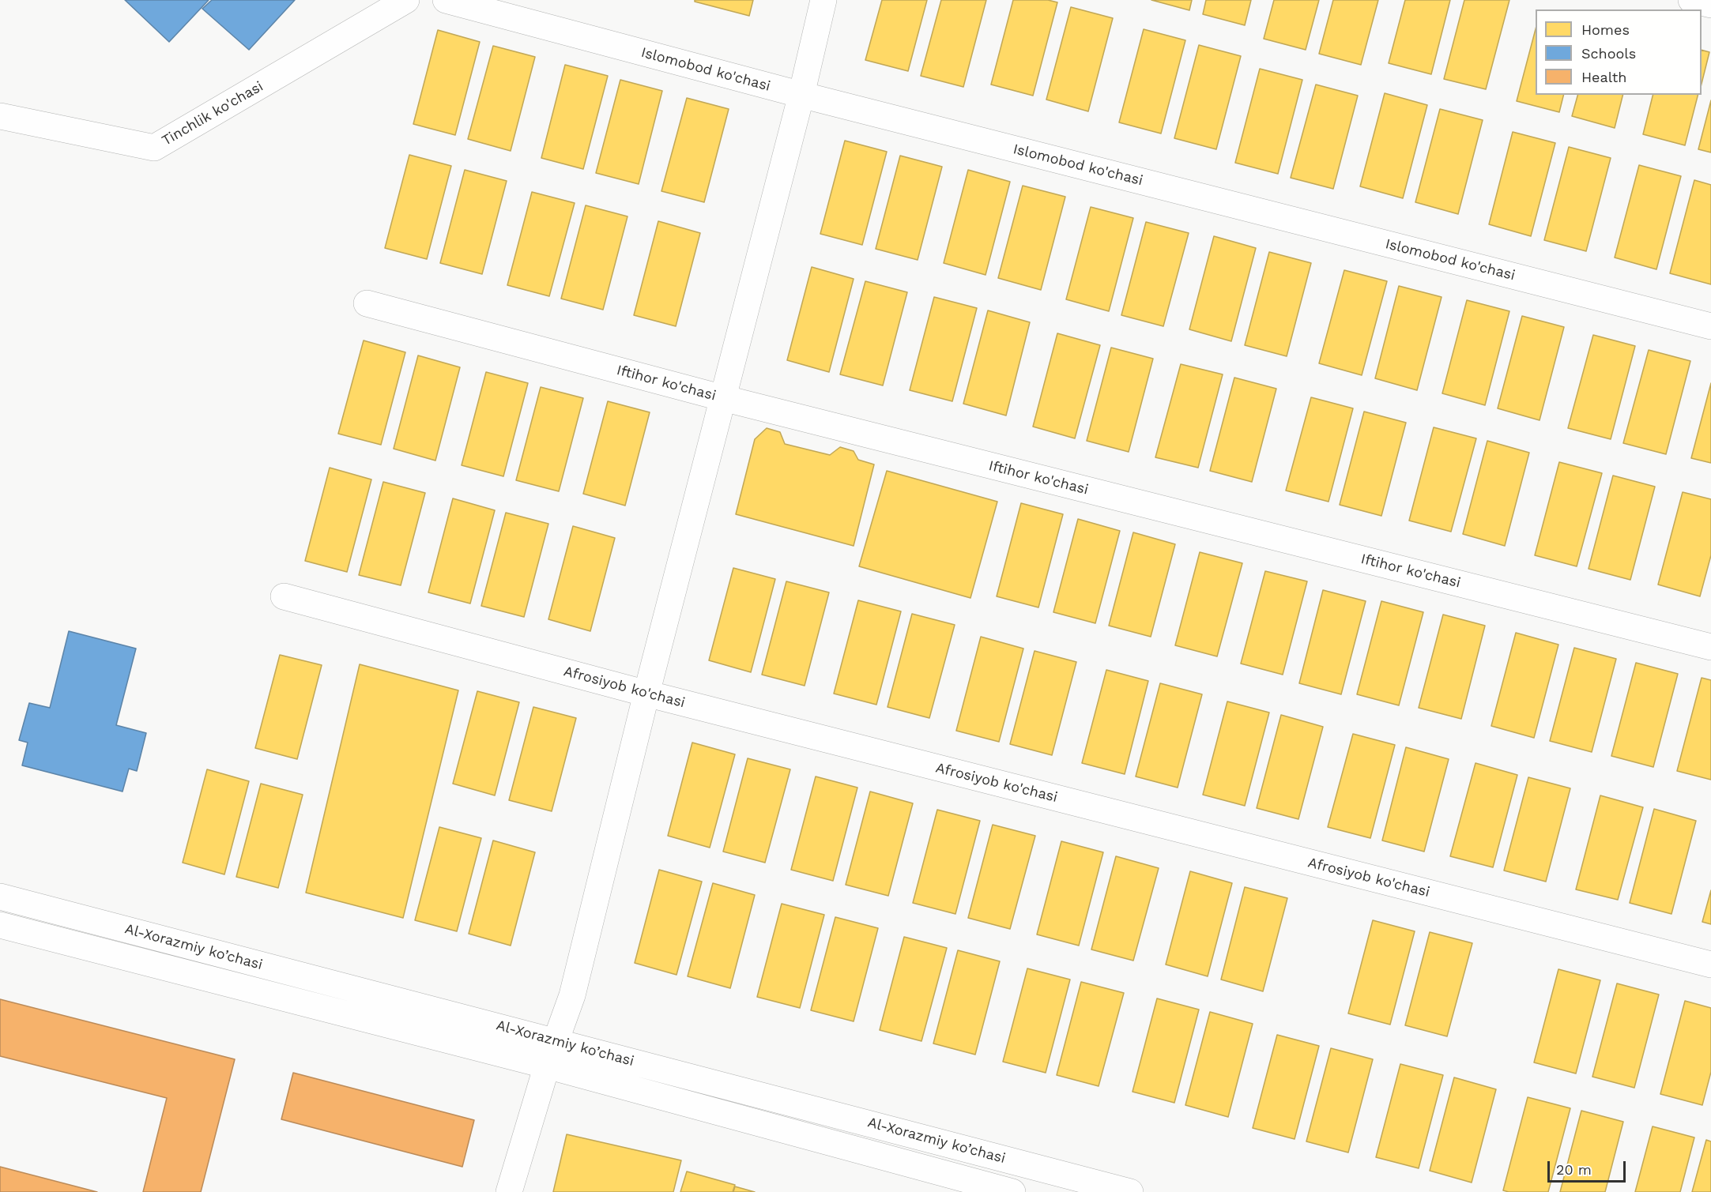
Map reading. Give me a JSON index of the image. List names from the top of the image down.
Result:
{
  "streets": {
    "street": [
      "Islomobod ko'chasi",
      "Tinchlik ko'chasi",
      "Iftihor ko'chasi",
      "Afrosiyob ko'chasi",
      "Al-Xorazmiy ko’chasi"
    ]
  },
  "legend": ["Homes", "Schools", "Health"],
  "scale_bar": "20 m"
}
